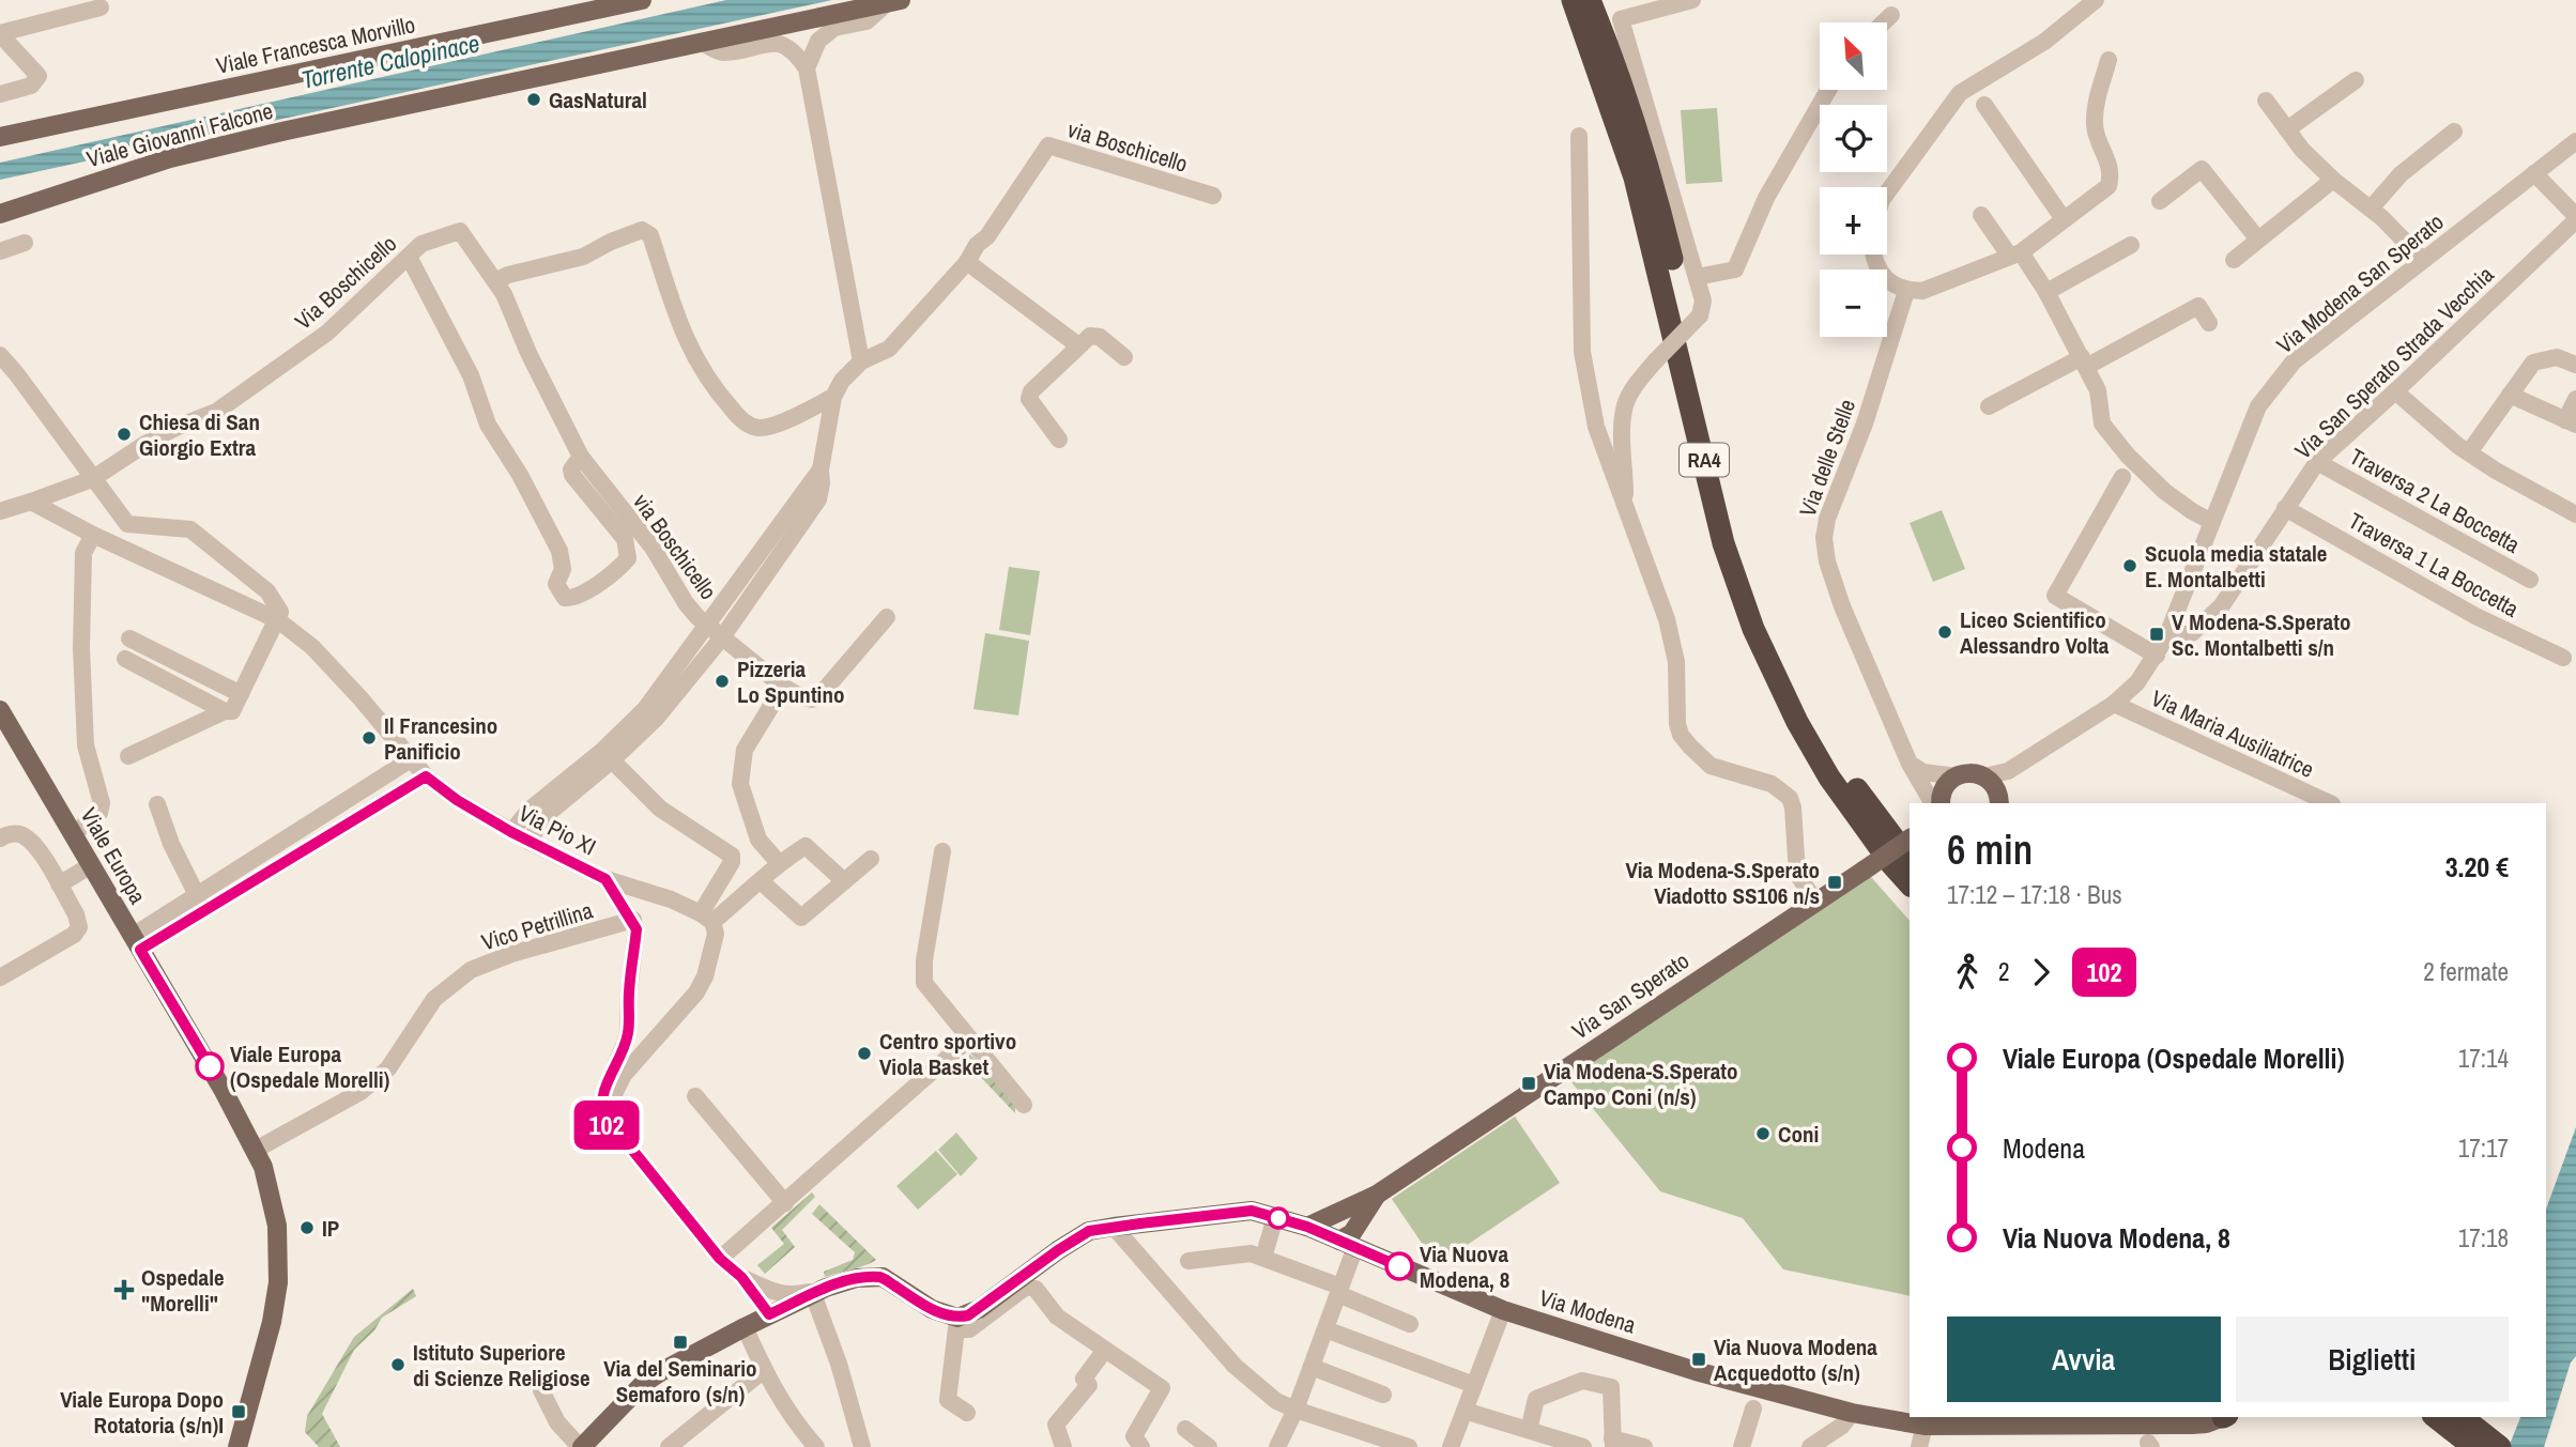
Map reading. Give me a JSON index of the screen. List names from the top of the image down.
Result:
{
  "streets": {
    "highway": ["RA4"],
    "main road": [
      "Viale Francesca Morvillo",
      "Viale Giovanni Falcone",
      "Viale Europa",
      "Via San Sperato",
      "Via Modena"
    ],
    "street": [
      "via Boschicello",
      "Via Boschicello",
      "Via Modena San Sperato",
      "Via San Sperato Strada Vecchia",
      "Via delle Stelle",
      "Traversa 2 La Boccetta",
      "Traversa 1 La Boccetta",
      "Via Maria Ausiliatrice",
      "Via Pio XI",
      "Vico Petrillina"
    ]
  },
  "crossings": [
    ["via Boschicello", "Via Boschicello"],
    ["Via Boschicello", "Via Pio XI"],
    ["Via Modena San Sperato", "Via San Sperato Strada Vecchia"],
    ["Via Modena San Sperato", "Via Maria Ausiliatrice"],
    ["Via San Sperato Strada Vecchia", "Traversa 2 La Boccetta"],
    ["Via San Sperato Strada Vecchia", "Traversa 1 La Boccetta"],
    ["Viale Europa", "Vico Petrillina"],
    ["Via San Sperato", "Via Modena"]
  ],
  "water": ["Torrente Calopinace"],
  "places": {
    "other": [
      "GasNatural",
      "Chiesa di San Giorgio Extra",
      "Scuola media statale E. Montalbetti",
      "Liceo Scientifico Alessandro Volta",
      "Pizzeria Lo Spuntino",
      "Il Francesino Panificio",
      "Centro sportivo Viola Basket",
      "Viale Europa (Ospedale Morelli)",
      "Coni",
      "IP",
      "Via Nuova Modena, 8",
      "Istituto Superiore di Scienze Religiose"
    ],
    "transit": [
      "V Modena-S.Sperato Sc. Montalbetti s/n",
      "Via Modena-S.Sperato Viadotto SS106 n/s",
      "Via Modena-S.Sperato Campo Coni (n/s)",
      "Via del Seminario Semaforo (s/n)",
      "Via Nuova Modena Acquedotto (s/n)",
      "Viale Europa Dopo Rotatoria (s/n)I"
    ],
    "health": ["Ospedale \"Morelli\""]
  },
  "lines": ["bus line 102"],
  "north": "top left",
  "page": {
    "on_map": "102",
    "map_buttons": ["+", "−"],
    "heading": ["6 min", "17:12 – 17:18 · Bus", "3.20 €"],
    "legs": ["2", "102", "2 fermate"],
    "list": [
      {
        "name": "Viale Europa (Ospedale Morelli)",
        "value": "17:14"
      },
      {
        "name": "Modena",
        "value": "17:17"
      },
      {
        "name": "Via Nuova Modena, 8",
        "value": "17:18"
      }
    ],
    "buttons": ["Avvia", "Biglietti"]
  }
}
